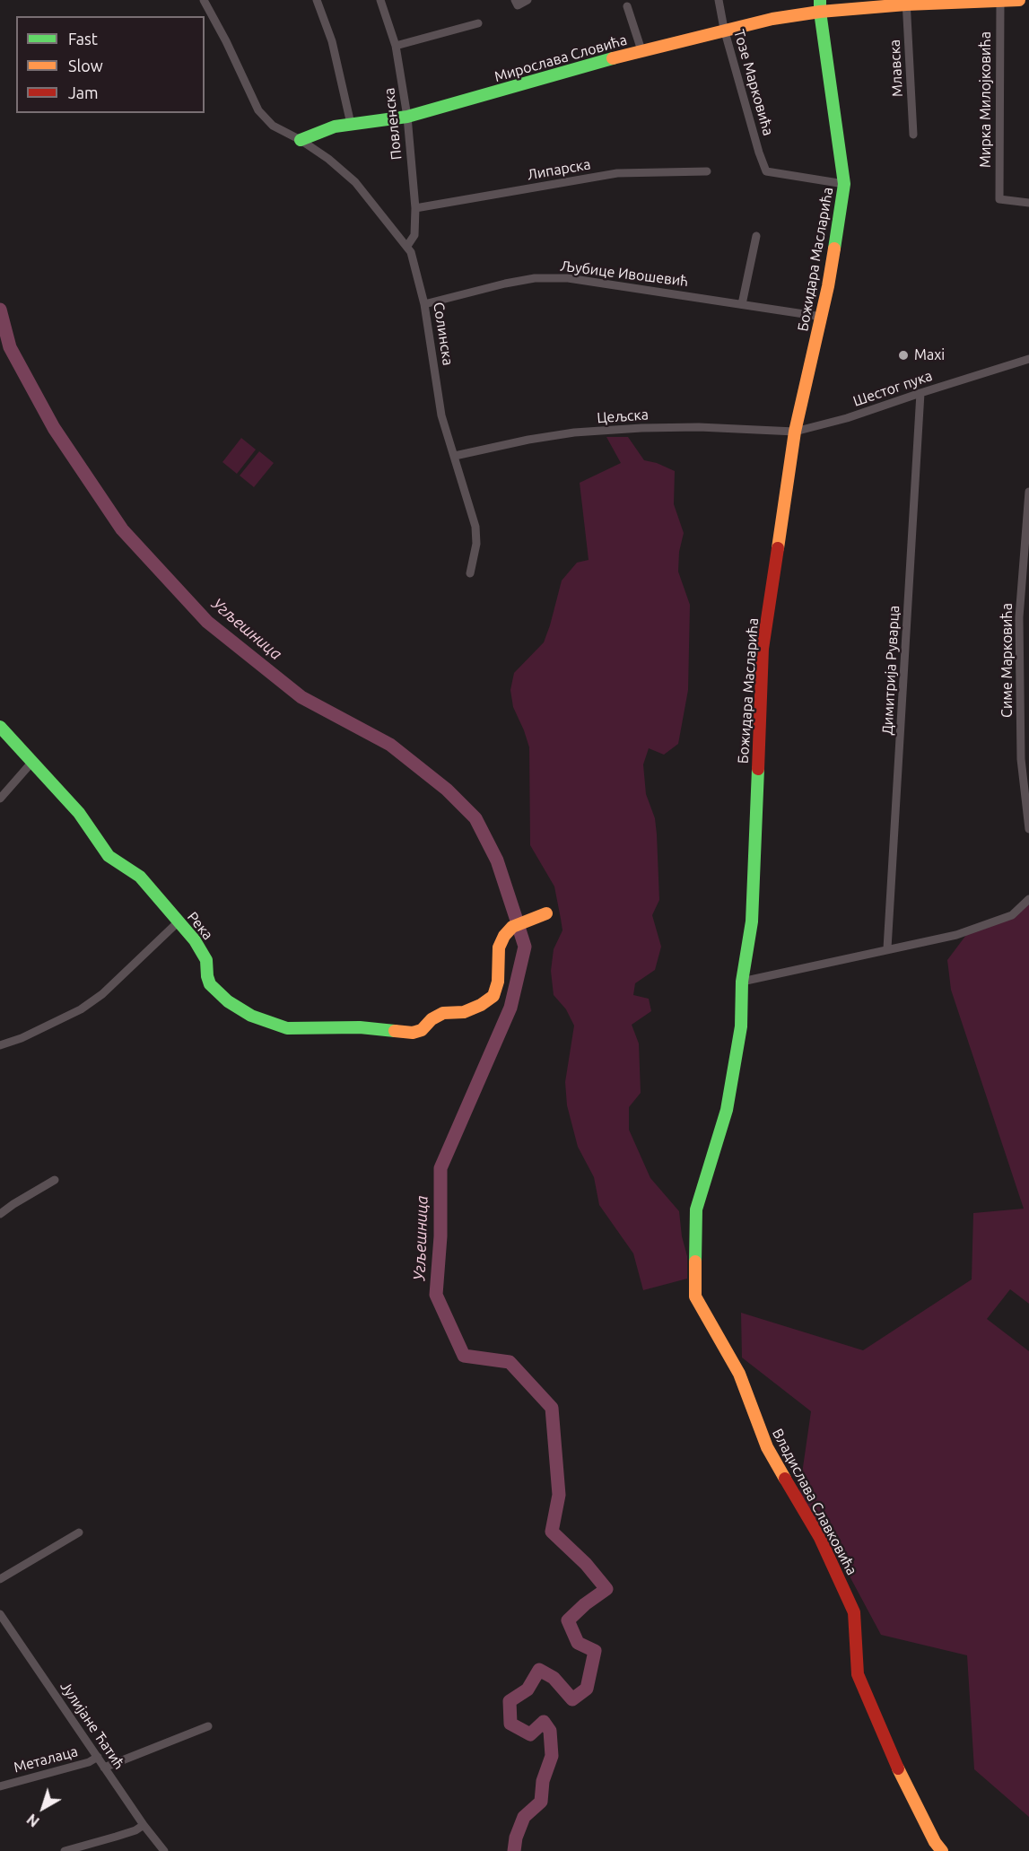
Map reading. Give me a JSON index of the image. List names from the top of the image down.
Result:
{
  "streets": {
    "street": [
      "Мирослава Словића",
      "Млавска",
      "Тозе Марковића",
      "Мирка Милојковића",
      "Повленска",
      "Липарска",
      "Божидара Масларића",
      "Љубице Ивошевић",
      "Солинска",
      "Шестог пука",
      "Цељска",
      "Симе Марковића",
      "Димитрија Руварца",
      "Река",
      "Владислава Славковића",
      "Јулијане Ћатић",
      "Металаца"
    ]
  },
  "crossings": [
    ["Мирослава Словића", "Млавска"],
    ["Мирослава Словића", "Тозе Марковића"],
    ["Мирослава Словића", "Мирка Милојковића"],
    ["Мирослава Словића", "Повленска"],
    ["Мирослава Словића", "Божидара Масларића"],
    ["Тозе Марковића", "Божидара Масларића"],
    ["Повленска", "Липарска"],
    ["Повленска", "Солинска"],
    ["Божидара Масларића", "Љубице Ивошевић"],
    ["Божидара Масларића", "Шестог пука"],
    ["Божидара Масларића", "Цељска"],
    ["Божидара Масларића", "Владислава Славковића"],
    ["Љубице Ивошевић", "Солинска"],
    ["Солинска", "Цељска"],
    ["Шестог пука", "Цељска"],
    ["Шестог пука", "Димитрија Руварца"],
    ["Јулијане Ћатић", "Металаца"]
  ],
  "water": ["Угљешница"],
  "places": ["Maxi"],
  "legend": ["Fast", "Slow", "Jam"],
  "north": "bottom left"
}
